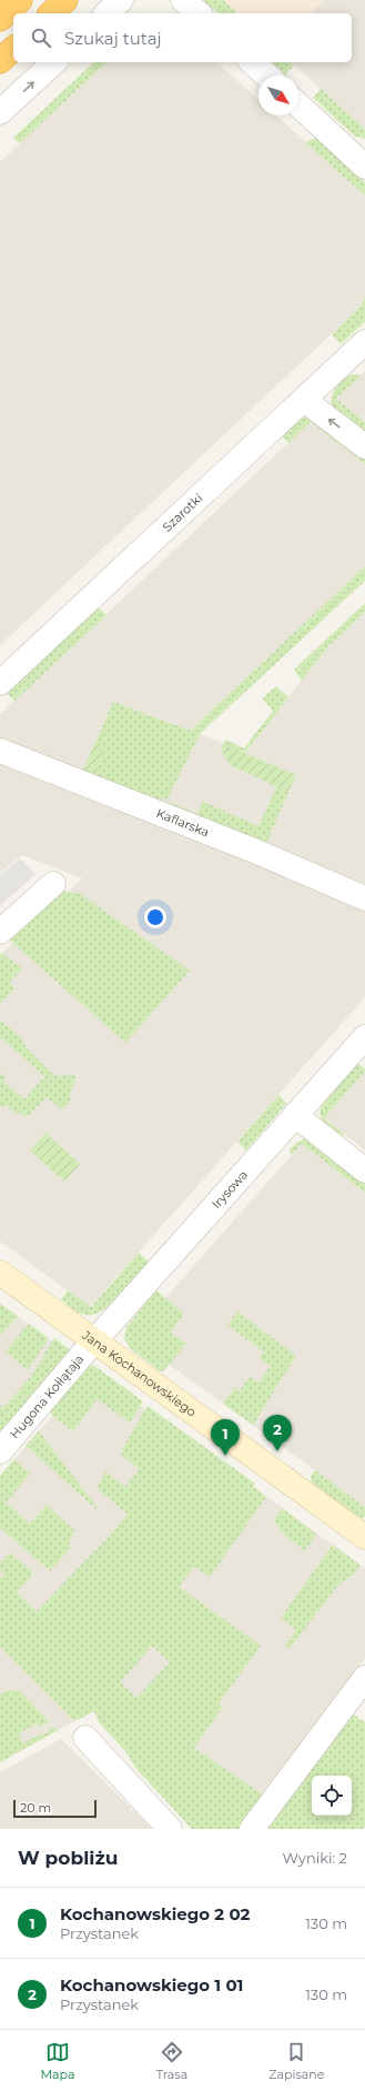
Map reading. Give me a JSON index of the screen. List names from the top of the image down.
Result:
{
  "streets": {
    "street": [
      "Szarotki",
      "Kaflarska",
      "Irysowa",
      "Jana Kochanowskiego",
      "Hugona Kołłątaja"
    ]
  },
  "crossings": [
    ["Irysowa", "Jana Kochanowskiego"],
    ["Irysowa", "Hugona Kołłątaja"],
    ["Jana Kochanowskiego", "Hugona Kołłątaja"]
  ],
  "scale_bar": "20 m",
  "north": "bottom right",
  "page": {
    "search": "Szukaj tutaj",
    "pins": ["2", "1"],
    "scale": "20 m",
    "heading": ["W pobliżu", "Wyniki: 2"],
    "list": [
      {
        "mark": "1",
        "name": "Kochanowskiego 2 02",
        "note": "Przystanek",
        "value": "130 m"
      },
      {
        "mark": "2",
        "name": "Kochanowskiego 1 01",
        "note": "Przystanek",
        "value": "130 m"
      }
    ],
    "nav": ["Mapa", "Trasa", "Zapisane"]
  }
}
